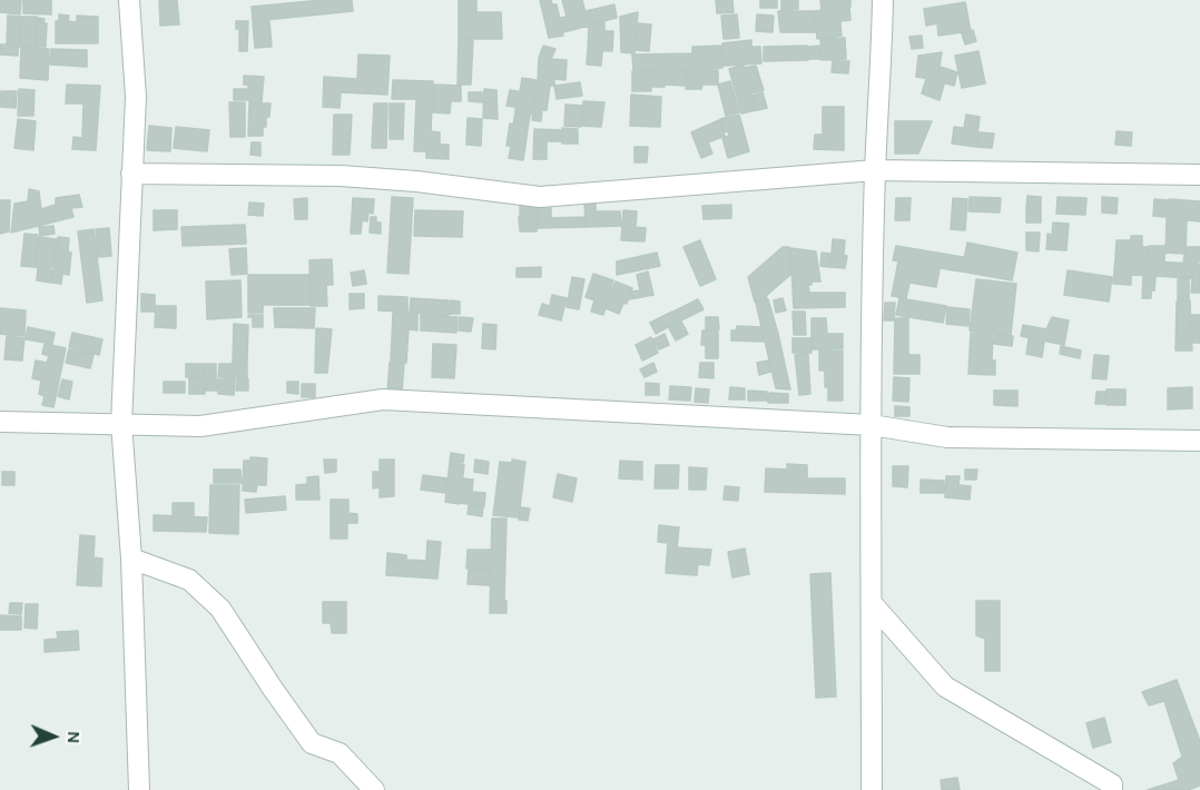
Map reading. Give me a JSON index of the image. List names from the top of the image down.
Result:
{
  "north": "right"
}
